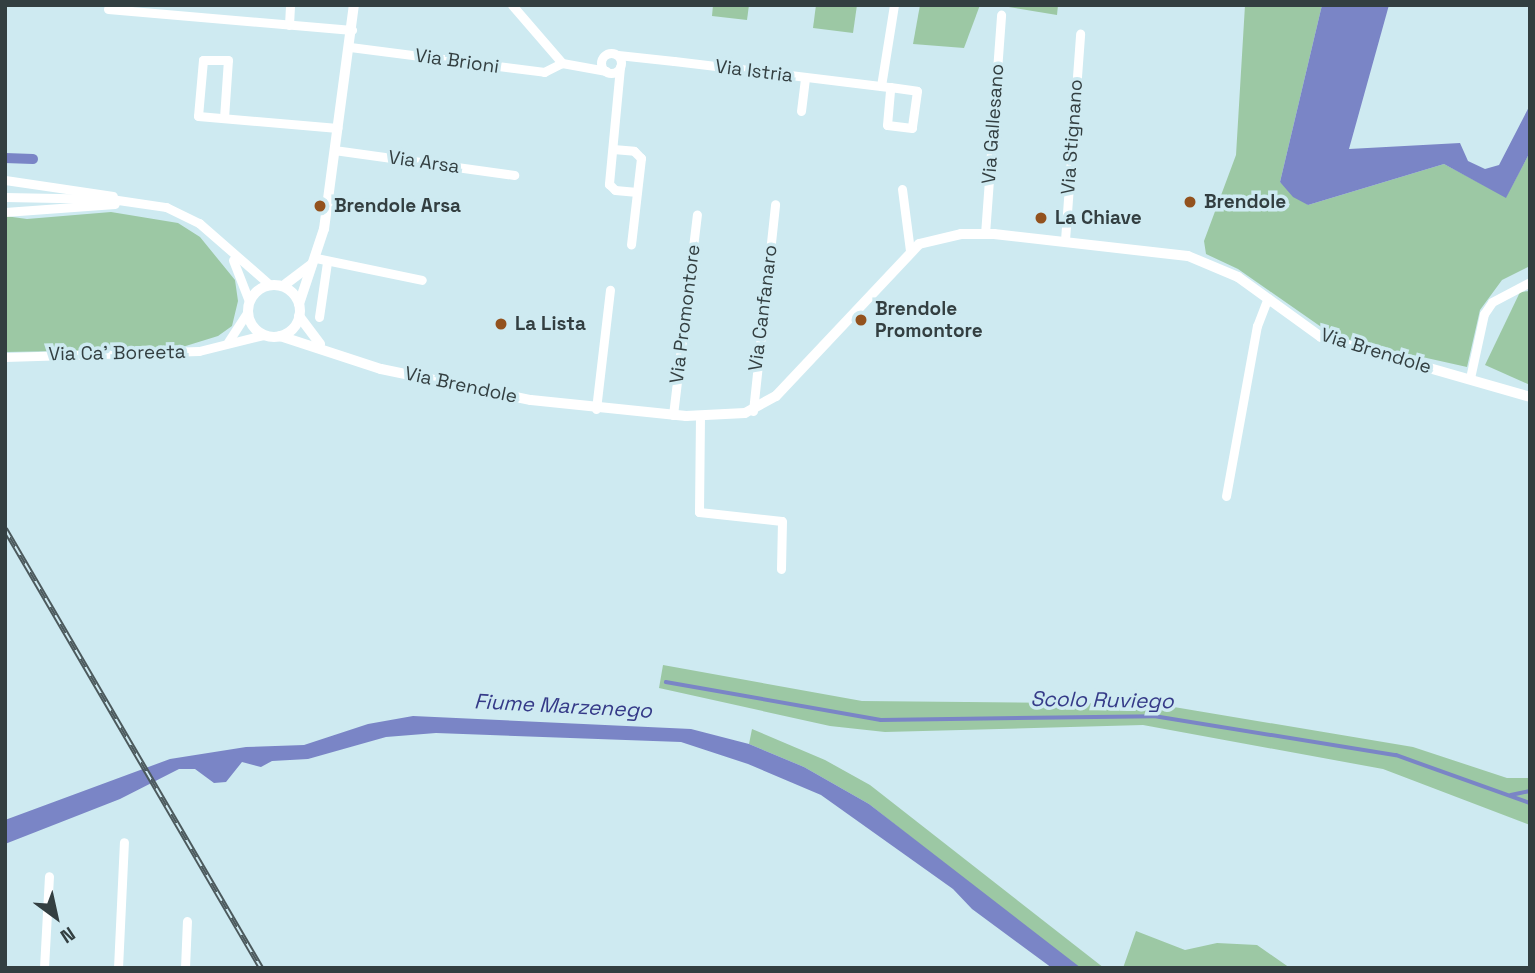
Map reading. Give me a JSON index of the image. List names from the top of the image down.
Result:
{
  "streets": {
    "street": [
      "Via Brioni",
      "Via Istria",
      "Via Gallesano",
      "Via Stignano",
      "Via Arsa",
      "Via Canfanaro",
      "Via Promontore",
      "Via Brendole",
      "Via Ca' Boreeta"
    ]
  },
  "crossings": [
    ["Via Gallesano", "Via Brendole"],
    ["Via Stignano", "Via Brendole"],
    ["Via Canfanaro", "Via Brendole"],
    ["Via Promontore", "Via Brendole"],
    ["Via Brendole", "Via Ca' Boreeta"]
  ],
  "water": ["Scolo Ruviego", "Fiume Marzenego"],
  "places": [
    "Brendole",
    "Brendole Arsa",
    "La Chiave",
    "Brendole Promontore",
    "La Lista"
  ],
  "north": "bottom right"
}
